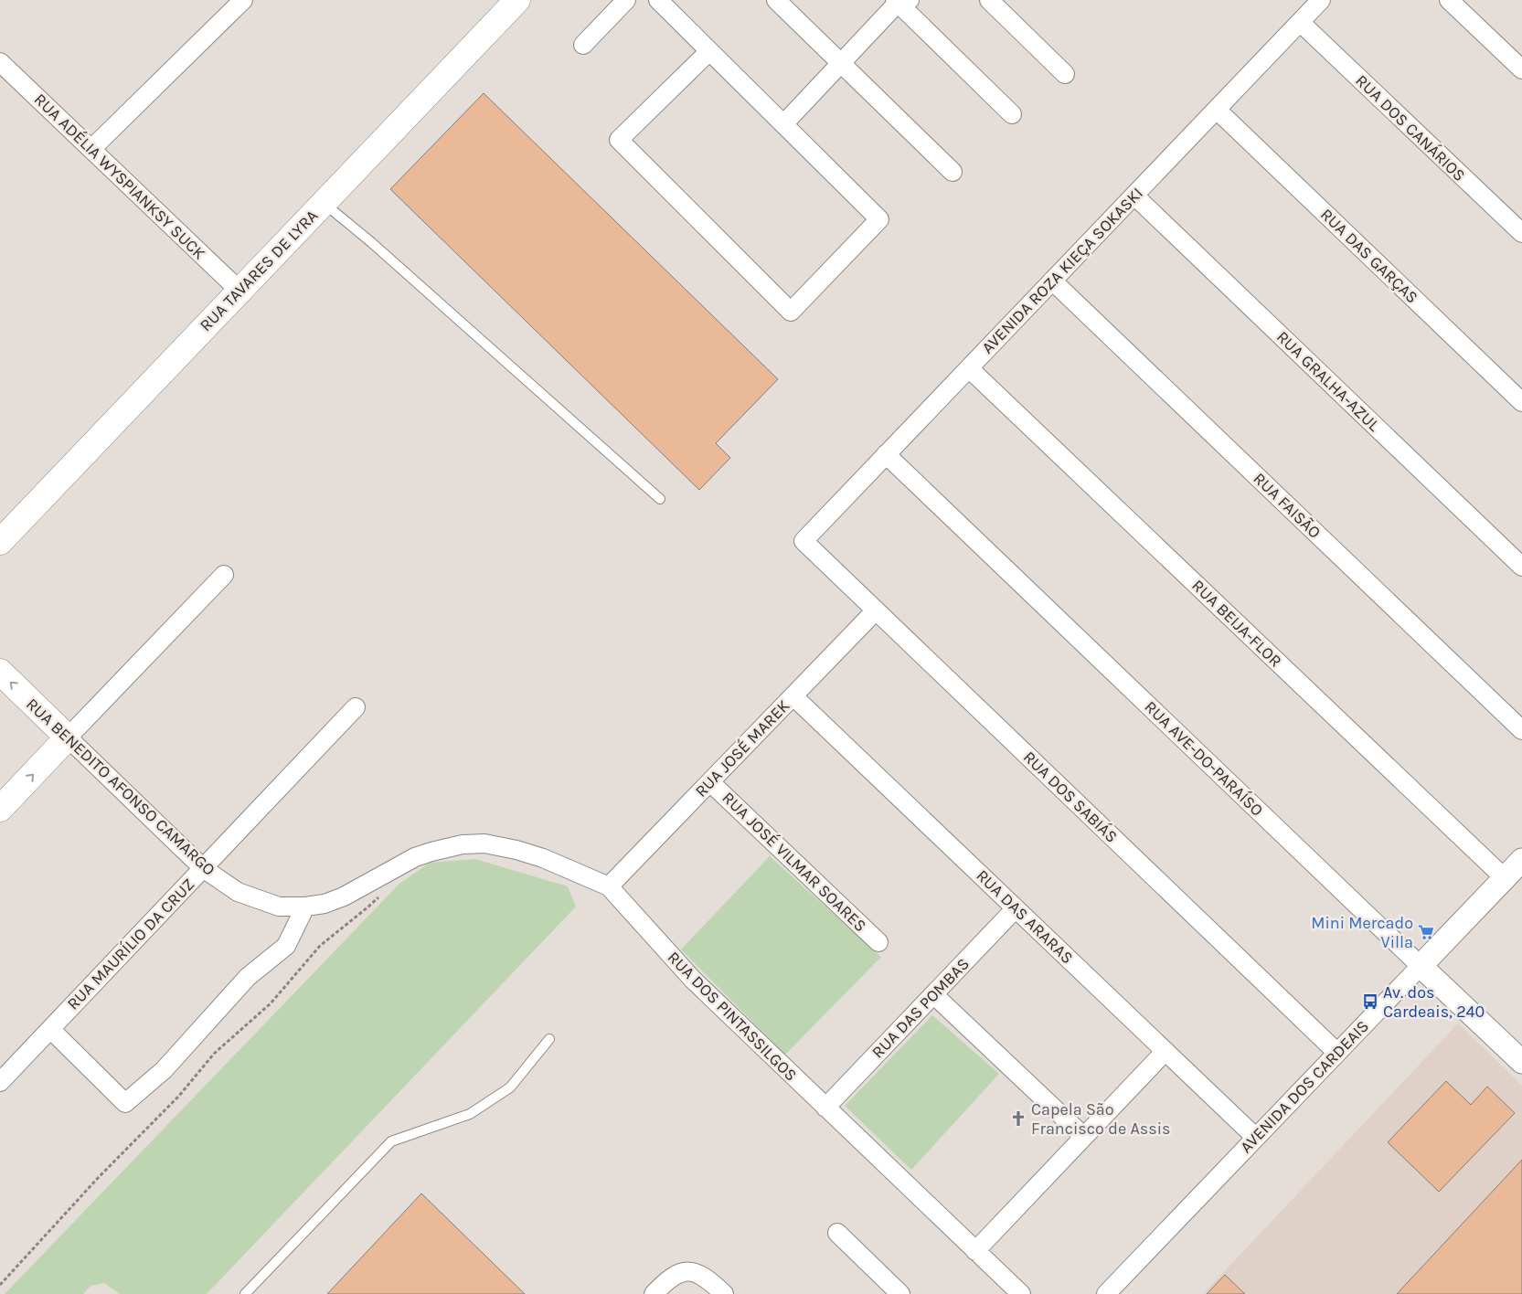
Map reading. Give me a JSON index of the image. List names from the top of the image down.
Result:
{
  "streets": {
    "main road": ["RUA TAVARES DE LYRA", "RUA BENEDITO AFONSO CAMARGO"],
    "street": [
      "RUA DOS CANÁRIOS",
      "RUA ADÉLIA WYSPIANKSY SUCK",
      "RUA DAS GARÇAS",
      "AVENIDA ROZA KIEÇA SOKASKI",
      "RUA GRALHA-AZUL",
      "RUA FAISÃO",
      "RUA BEIJA-FLOR",
      "RUA JOSÉ MAREK",
      "RUA AVE-DO-PARAÍSO",
      "RUA DOS SABIÁS",
      "RUA JOSÉ VILMAR SOARES",
      "RUA DAS ARARAS",
      "RUA MAURÍLIO DA CRUZ",
      "RUA DAS POMBAS",
      "RUA DOS PINTASSILGOS",
      "AVENIDA DOS CARDEAIS"
    ]
  },
  "crossings": [
    ["RUA DOS CANÁRIOS", "AVENIDA ROZA KIEÇA SOKASKI"],
    ["RUA ADÉLIA WYSPIANKSY SUCK", "RUA TAVARES DE LYRA"],
    ["RUA DAS GARÇAS", "AVENIDA ROZA KIEÇA SOKASKI"],
    ["AVENIDA ROZA KIEÇA SOKASKI", "RUA GRALHA-AZUL"],
    ["AVENIDA ROZA KIEÇA SOKASKI", "RUA FAISÃO"],
    ["AVENIDA ROZA KIEÇA SOKASKI", "RUA BEIJA-FLOR"],
    ["AVENIDA ROZA KIEÇA SOKASKI", "RUA AVE-DO-PARAÍSO"],
    ["AVENIDA ROZA KIEÇA SOKASKI", "RUA DOS SABIÁS"],
    ["RUA BEIJA-FLOR", "AVENIDA DOS CARDEAIS"],
    ["RUA JOSÉ MAREK", "RUA DOS SABIÁS"],
    ["RUA JOSÉ MAREK", "RUA JOSÉ VILMAR SOARES"],
    ["RUA JOSÉ MAREK", "RUA DAS ARARAS"],
    ["RUA JOSÉ MAREK", "RUA DOS PINTASSILGOS"],
    ["RUA AVE-DO-PARAÍSO", "AVENIDA DOS CARDEAIS"],
    ["RUA BENEDITO AFONSO CAMARGO", "RUA MAURÍLIO DA CRUZ"],
    ["RUA BENEDITO AFONSO CAMARGO", "RUA DOS PINTASSILGOS"],
    ["RUA DOS SABIÁS", "AVENIDA DOS CARDEAIS"],
    ["RUA DAS ARARAS", "RUA DAS POMBAS"],
    ["RUA DAS ARARAS", "AVENIDA DOS CARDEAIS"],
    ["RUA DAS POMBAS", "RUA DOS PINTASSILGOS"]
  ],
  "places": {
    "supermarket": ["Mini Mercado Villa"],
    "bus stop": ["Av. dos Cardeais, 240"],
    "church": ["Capela São Francisco de Assis"]
  }
}
